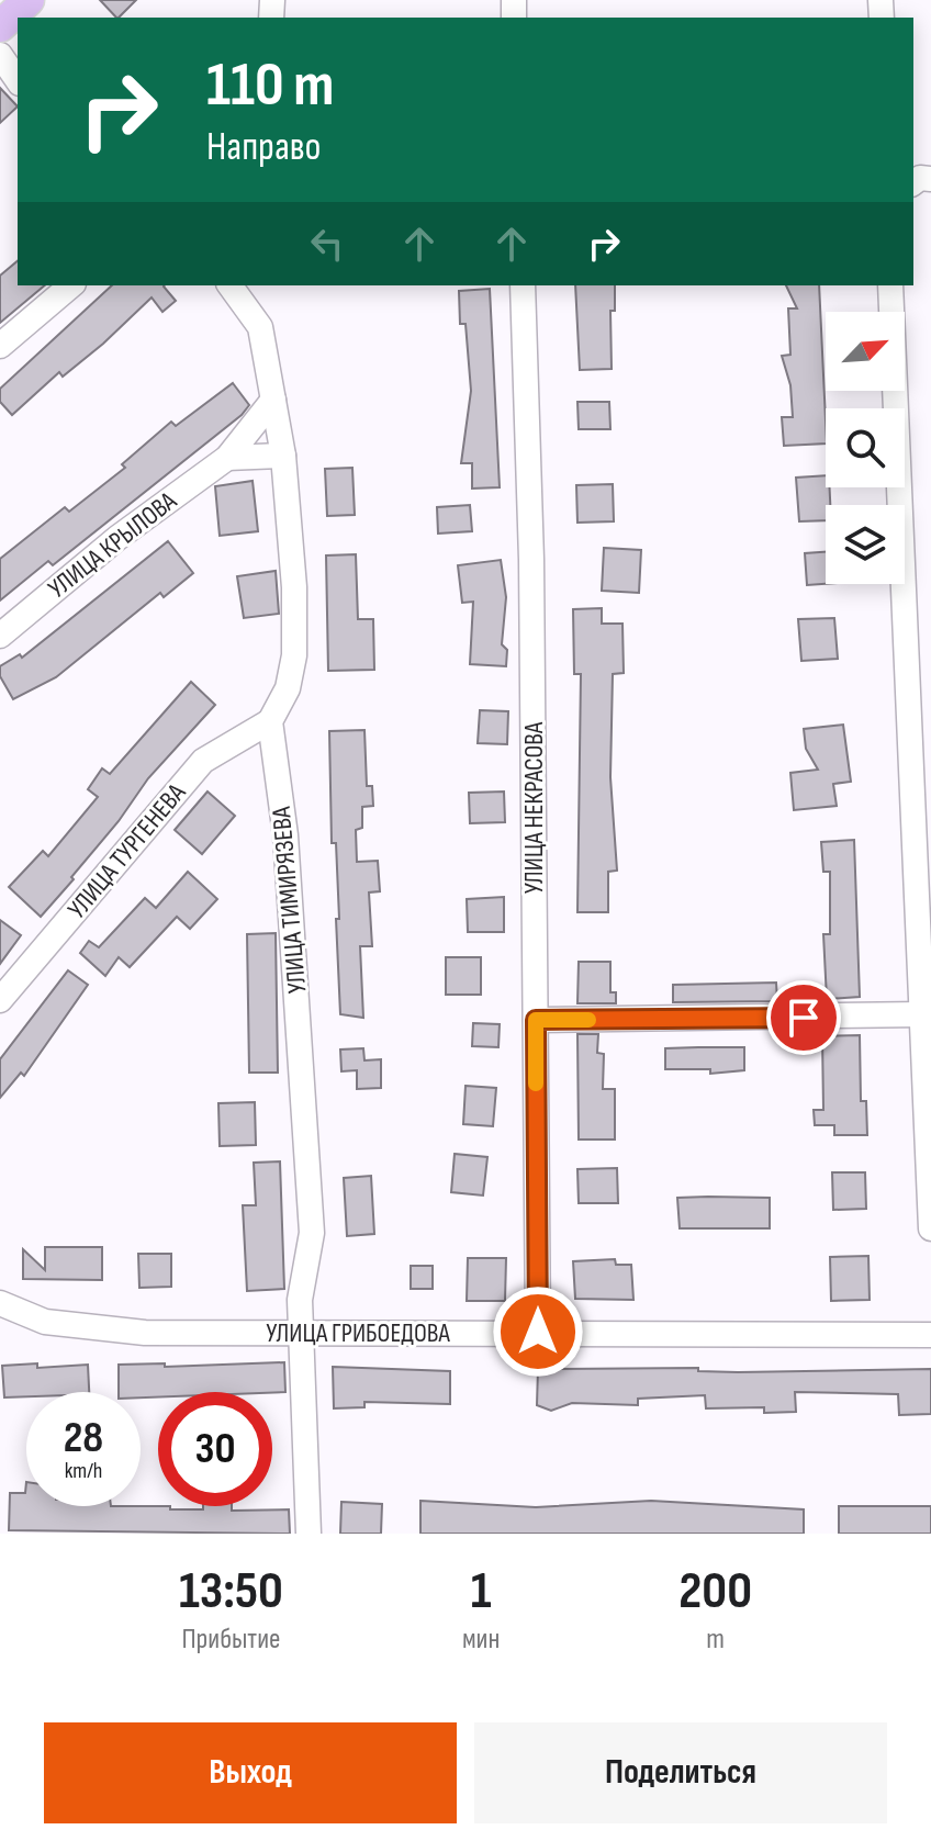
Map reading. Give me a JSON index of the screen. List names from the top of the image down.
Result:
{
  "streets": {
    "street": [
      "УЛИЦА КРЫЛОВА",
      "УЛИЦА НЕКРАСОВА",
      "УЛИЦА ТУРГЕНЕВА",
      "УЛИЦА ТИМИРЯЗЕВА",
      "УЛИЦА ГРИБОЕДОВА"
    ]
  },
  "crossings": [
    ["УЛИЦА НЕКРАСОВА", "УЛИЦА ГРИБОЕДОВА"],
    ["УЛИЦА ТУРГЕНЕВА", "УЛИЦА ТИМИРЯЗЕВА"],
    ["УЛИЦА ТИМИРЯЗЕВА", "УЛИЦА ГРИБОЕДОВА"]
  ],
  "north": "top right",
  "page": {
    "turn": ["110 m", "Направо"],
    "speed": "28 km/h",
    "limit": "30",
    "eta": [
      "13:50",
      "Прибытие",
      "1",
      "мин",
      "200",
      "m"
    ],
    "buttons": ["Выход", "Поделиться"]
  }
}
